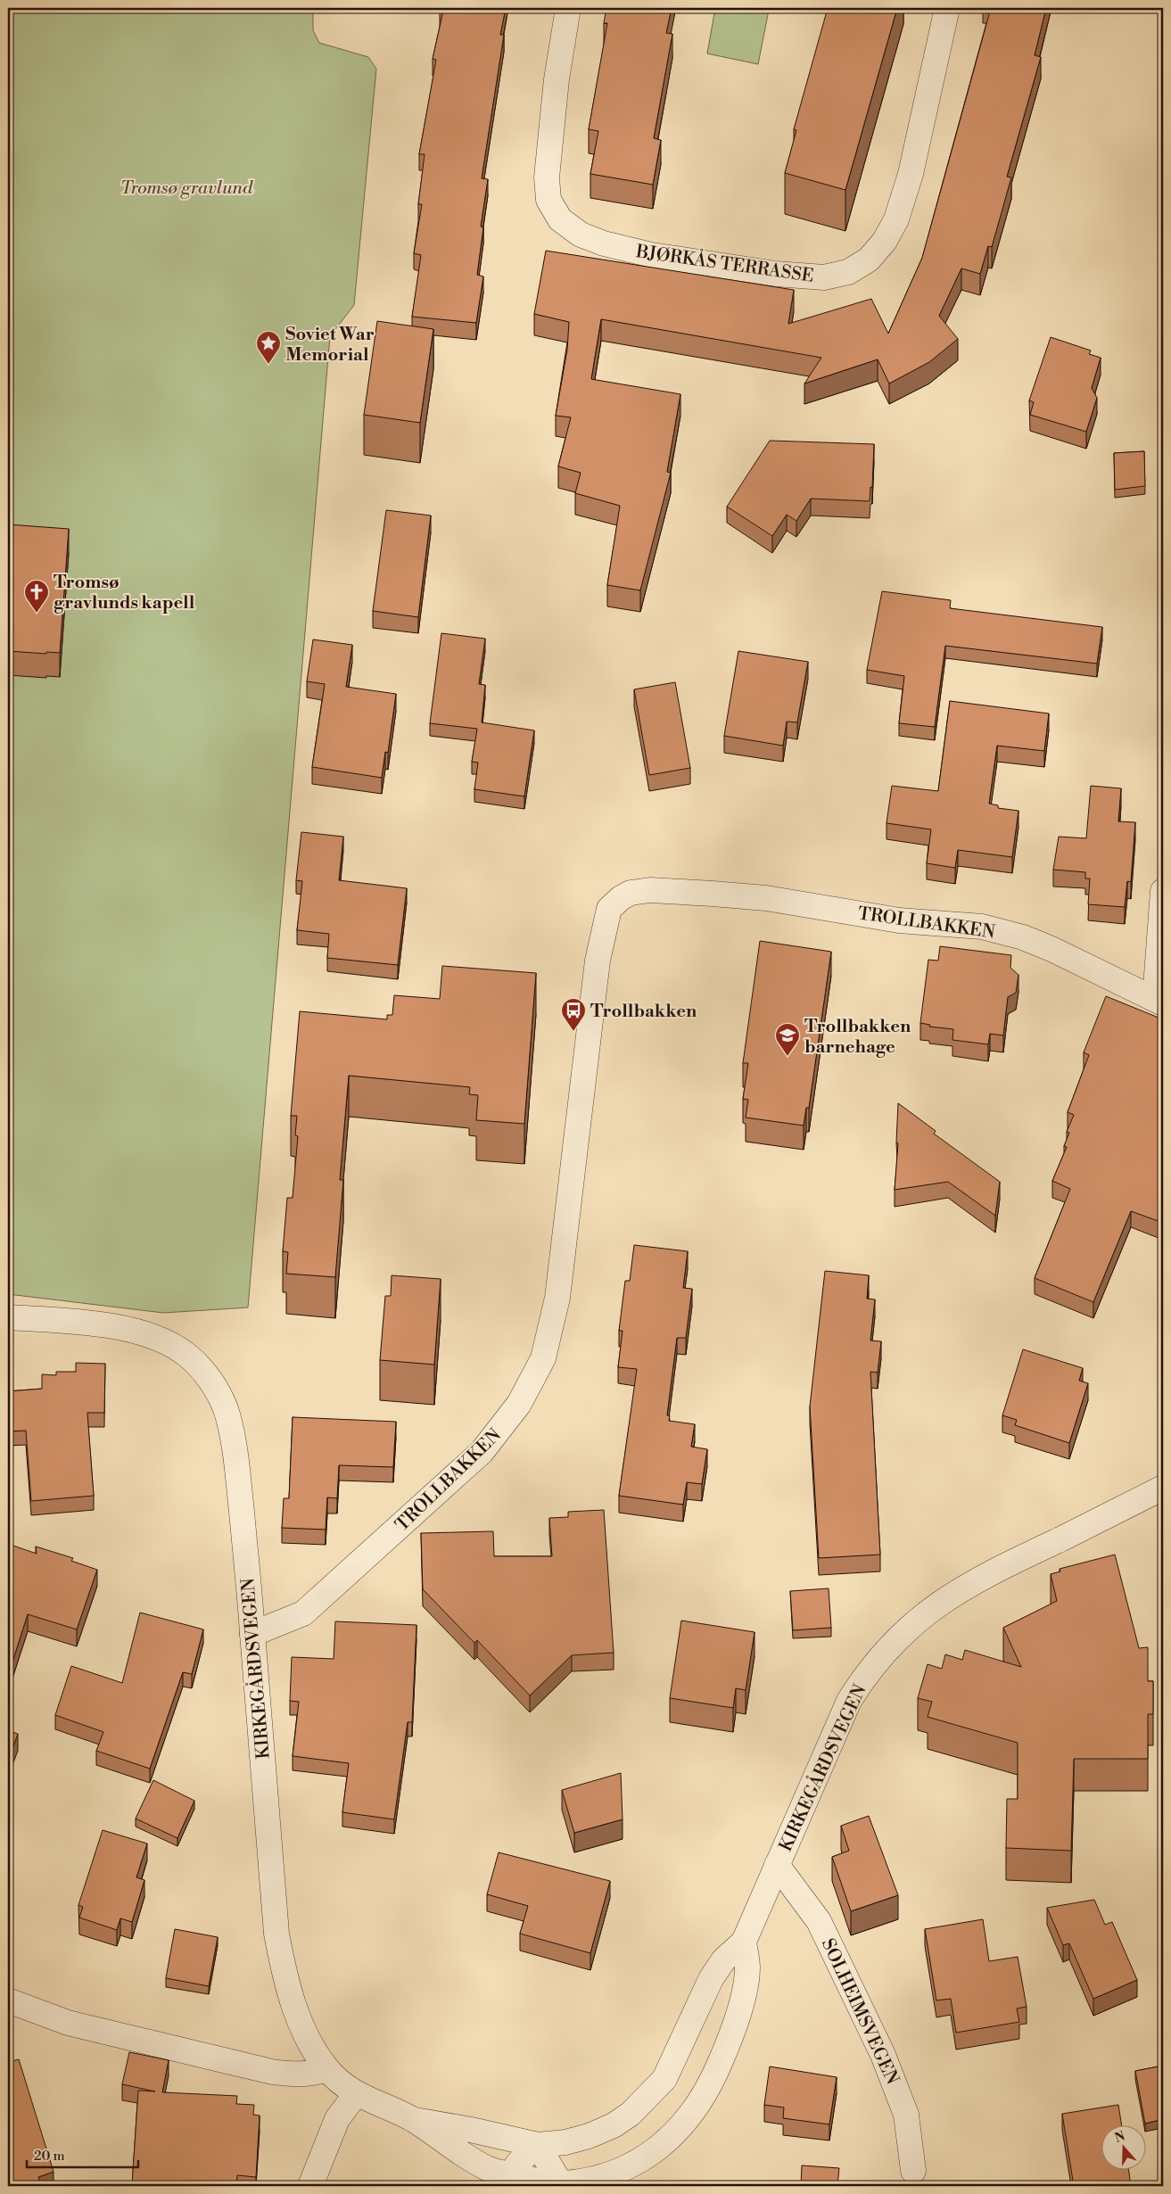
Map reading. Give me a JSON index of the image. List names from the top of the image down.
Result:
{
  "streets": {
    "street": [
      "BJØRKÅS TERRASSE",
      "TROLLBAKKEN",
      "KIRKEGÅRDSVEGEN",
      "SOLHEIMSVEGEN"
    ]
  },
  "crossings": [
    ["TROLLBAKKEN", "KIRKEGÅRDSVEGEN"],
    ["KIRKEGÅRDSVEGEN", "SOLHEIMSVEGEN"]
  ],
  "parks": ["Tromsø gravlund"],
  "places": {
    "place": ["Soviet War Memorial"],
    "church": ["Tromsø gravlunds kapell"],
    "bus stop": ["Trollbakken"],
    "school or university": ["Trollbakken barnehage"]
  },
  "scale_bar": "20 m",
  "north": "top"
}
